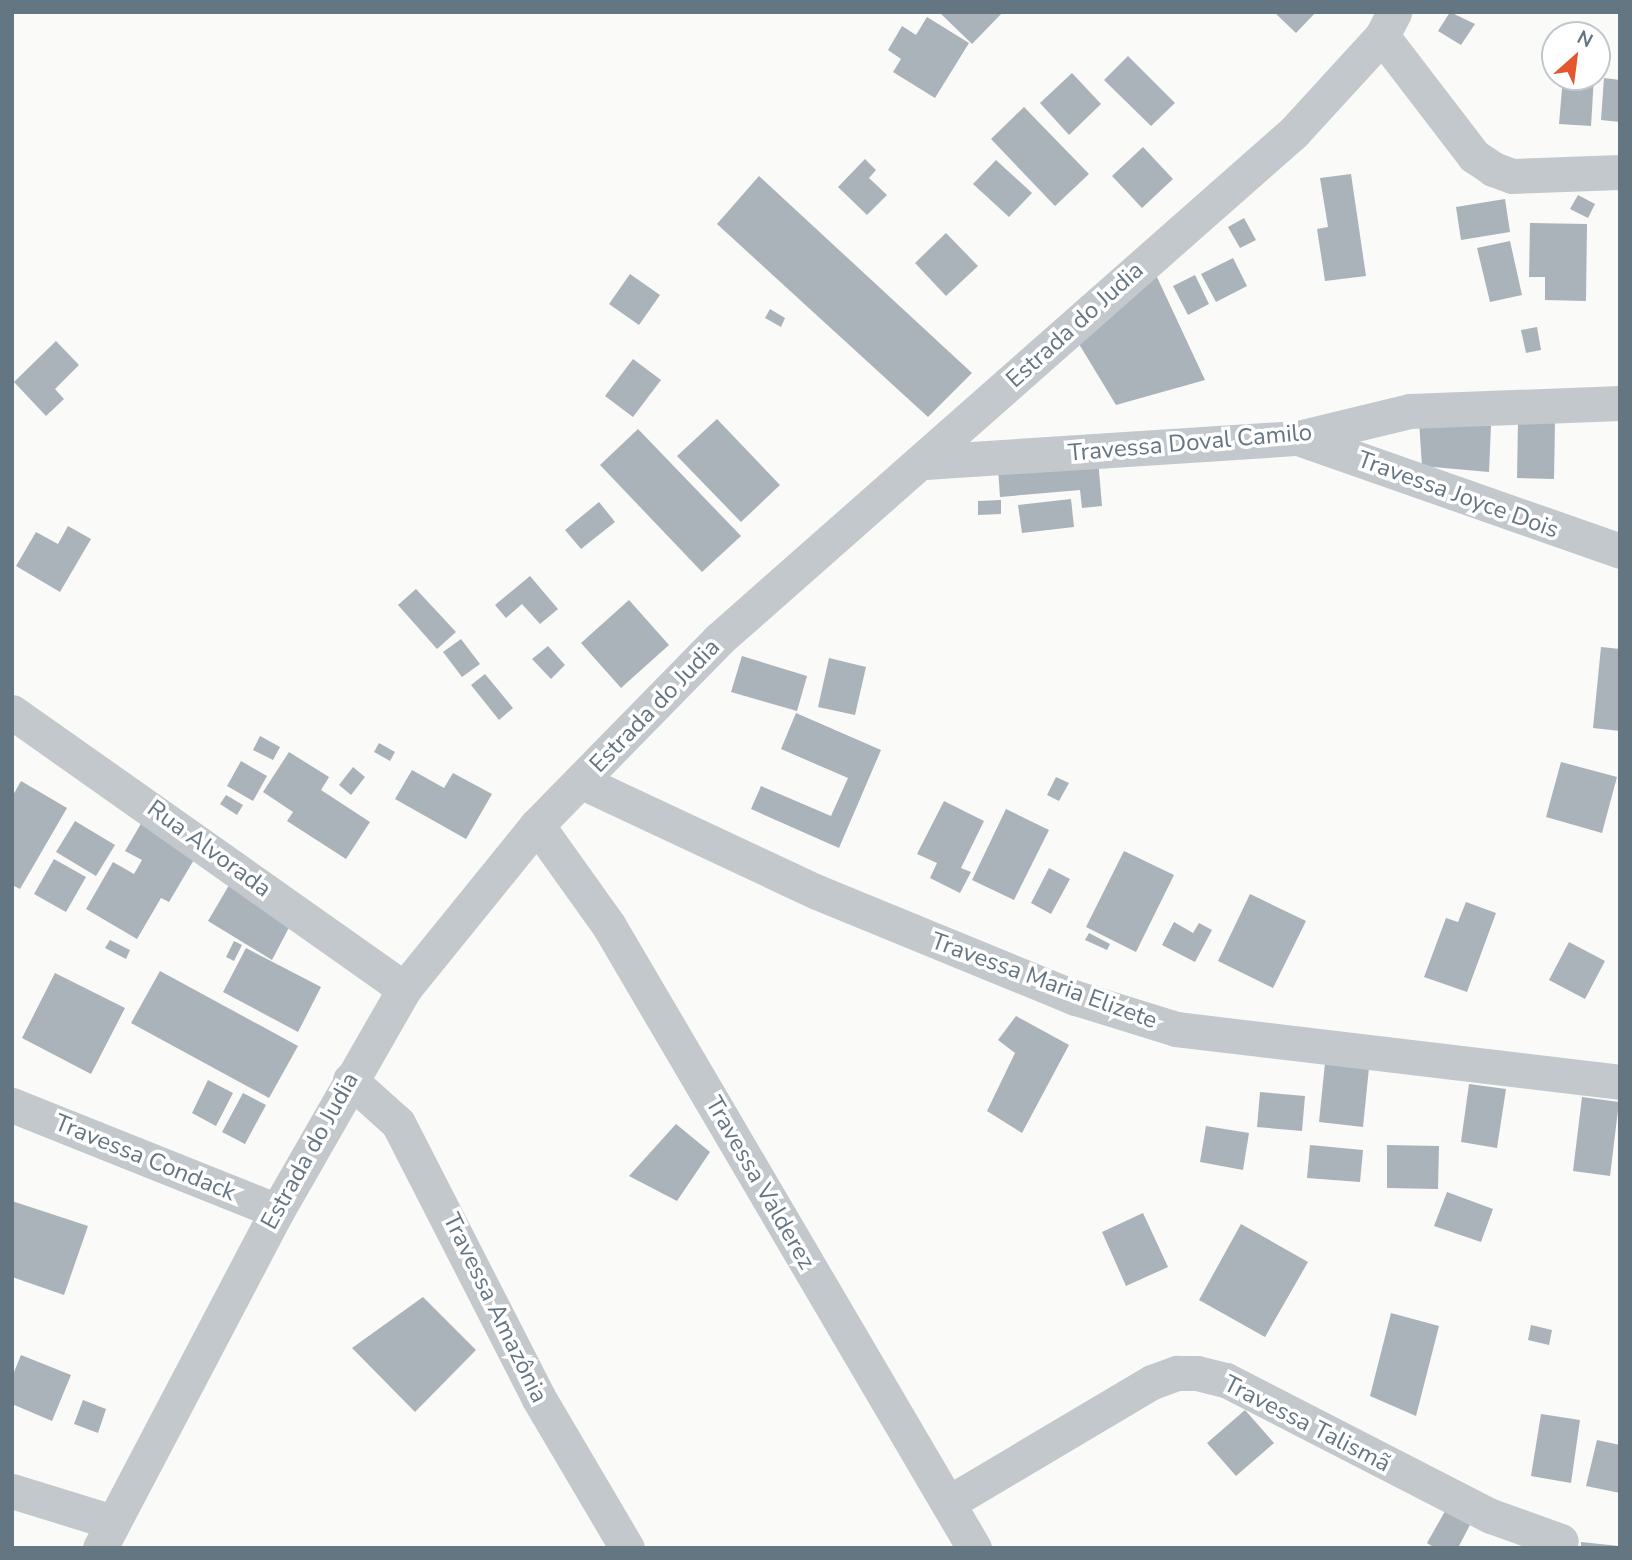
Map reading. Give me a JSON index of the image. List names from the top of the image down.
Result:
{
  "streets": {
    "street": [
      "Estrada do Judia",
      "Travessa Doval Camilo",
      "Travessa Joyce Dois",
      "Rua Alvorada",
      "Travessa Maria Elizete",
      "Travessa Condack",
      "Travessa Valderez",
      "Travessa Amazônia",
      "Travessa Talismã"
    ]
  },
  "crossings": [
    ["Estrada do Judia", "Travessa Doval Camilo"],
    ["Estrada do Judia", "Rua Alvorada"],
    ["Estrada do Judia", "Travessa Maria Elizete"],
    ["Estrada do Judia", "Travessa Condack"],
    ["Estrada do Judia", "Travessa Valderez"],
    ["Estrada do Judia", "Travessa Amazônia"],
    ["Travessa Doval Camilo", "Travessa Joyce Dois"],
    ["Travessa Valderez", "Travessa Talismã"]
  ],
  "north": "top right"
}
